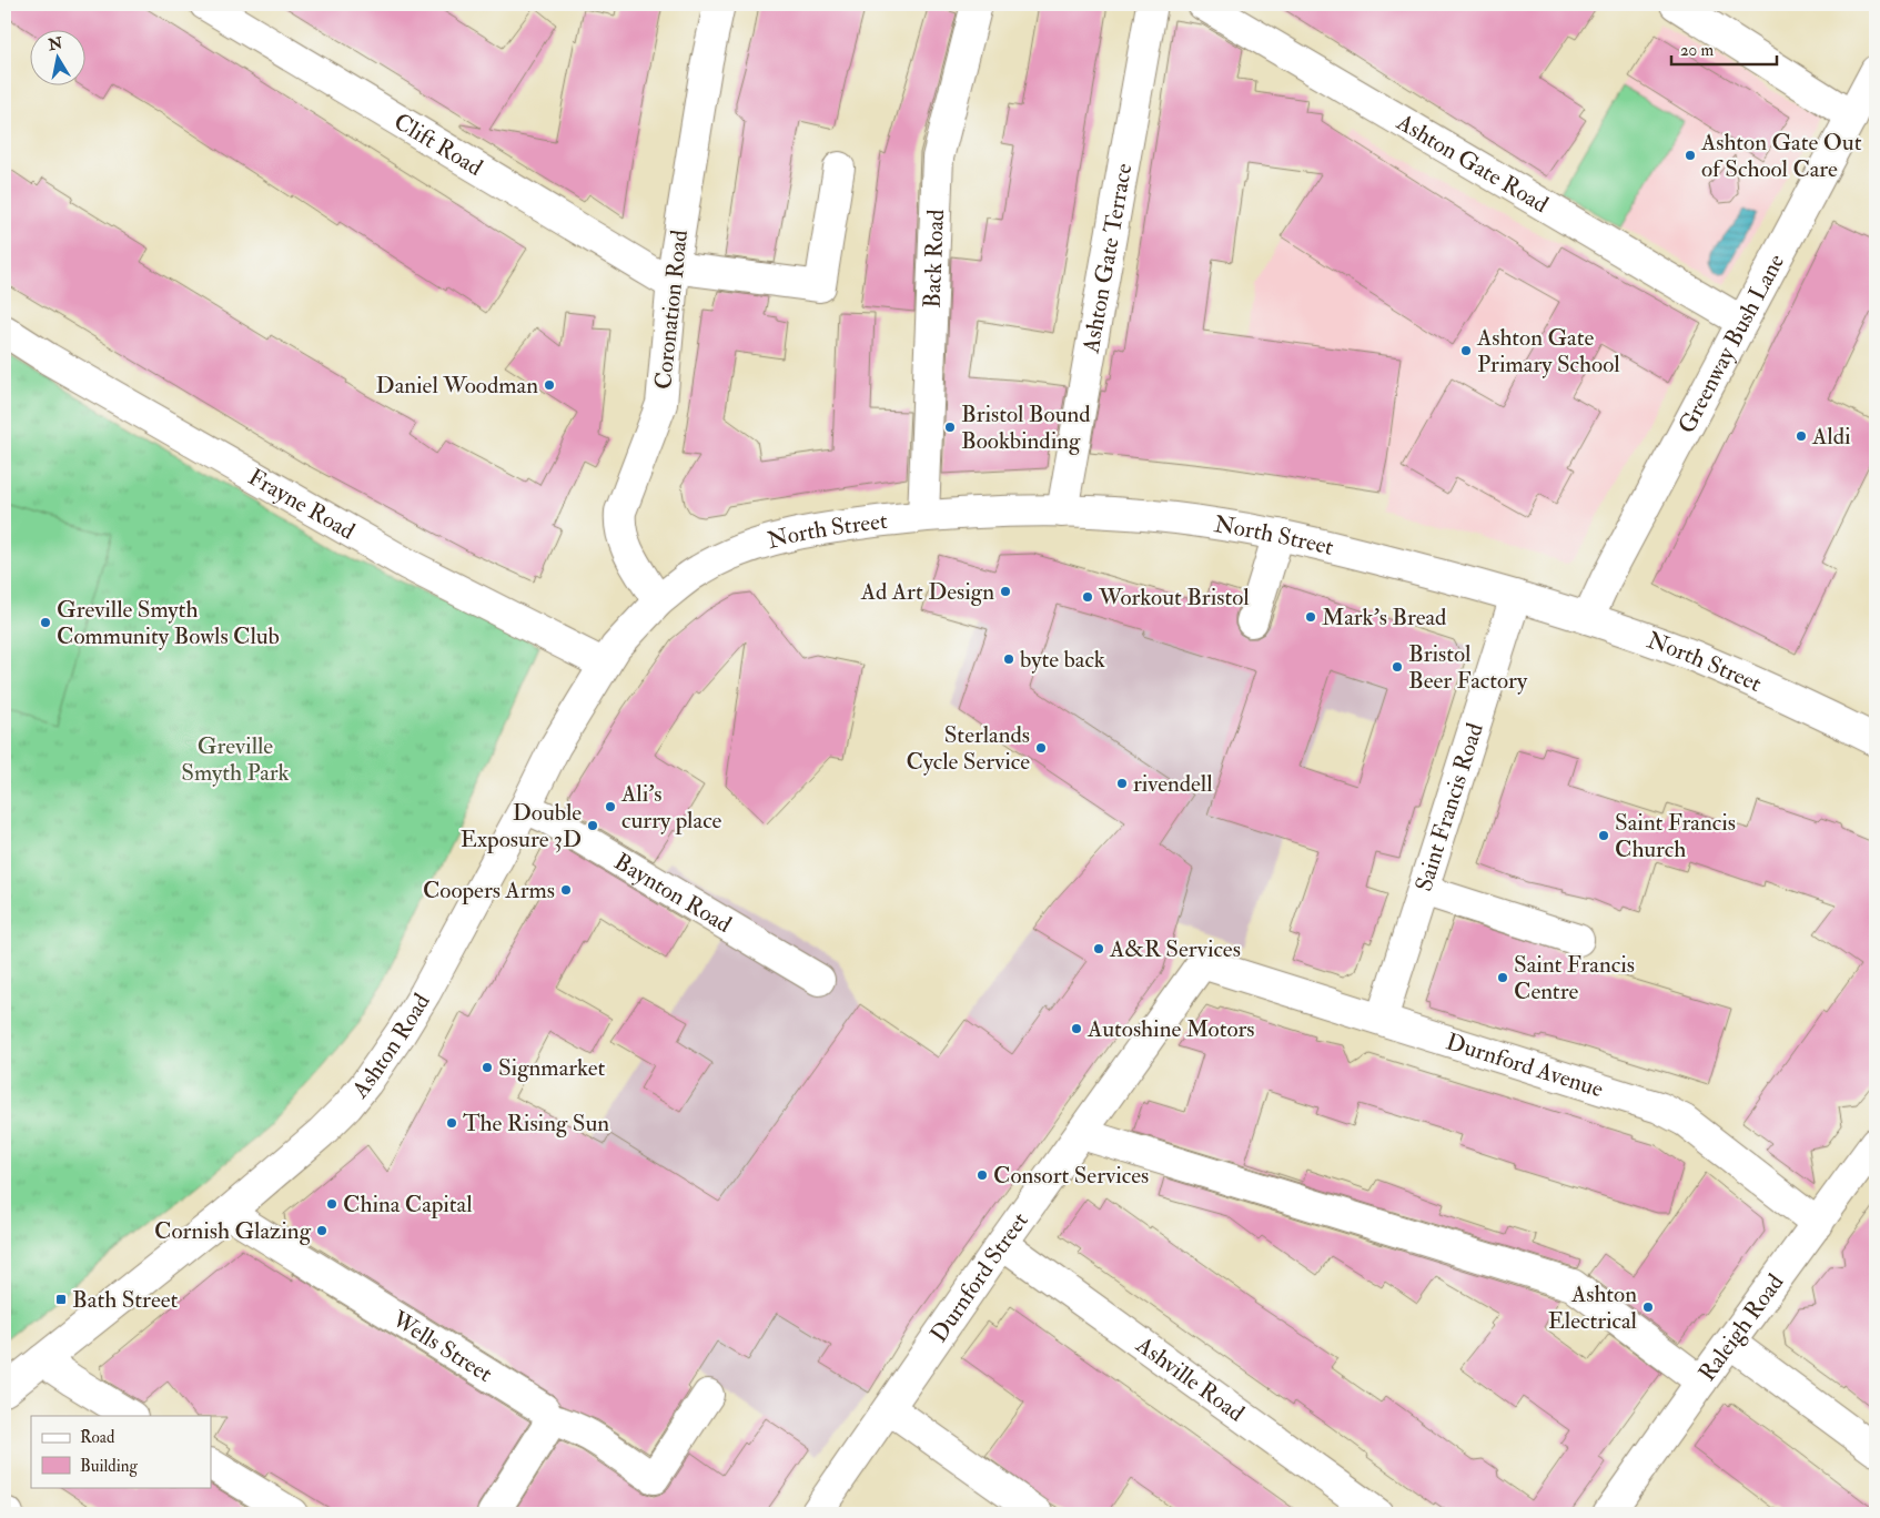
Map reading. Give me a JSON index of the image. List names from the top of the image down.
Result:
{
  "streets": {
    "street": [
      "Clift Road",
      "Ashton Gate Road",
      "Back Road",
      "Ashton Gate Terrace",
      "Coronation Road",
      "Greenway Bush Lane",
      "Frayne Road",
      "North Street",
      "Saint Francis Road",
      "Baynton Road",
      "Ashton Road",
      "Durnford Avenue",
      "Durnford Street",
      "Raleigh Road",
      "Wells Street",
      "Ashville Road"
    ]
  },
  "crossings": [
    ["Clift Road", "Coronation Road"],
    ["Ashton Gate Road", "Greenway Bush Lane"],
    ["Back Road", "North Street"],
    ["Ashton Gate Terrace", "North Street"],
    ["Coronation Road", "North Street"],
    ["Coronation Road", "Ashton Road"],
    ["Greenway Bush Lane", "North Street"],
    ["Frayne Road", "Ashton Road"],
    ["North Street", "Saint Francis Road"],
    ["North Street", "Ashton Road"],
    ["Saint Francis Road", "Durnford Avenue"],
    ["Baynton Road", "Ashton Road"],
    ["Ashton Road", "Wells Street"],
    ["Durnford Avenue", "Durnford Street"],
    ["Durnford Avenue", "Raleigh Road"],
    ["Durnford Street", "Ashville Road"]
  ],
  "parks": ["Greville Smyth Park"],
  "places": {
    "other": [
      "Ashton Gate Out of School Care",
      "Ashton Gate Primary School",
      "Daniel Woodman",
      "Bristol Bound Bookbinding",
      "Aldi",
      "Ad Art Design",
      "Workout Bristol",
      "Mark's Bread",
      "Greville Smyth Community Bowls Club",
      "byte back",
      "Bristol Beer Factory",
      "Sterlands Cycle Service",
      "rivendell",
      "Ali's curry place",
      "Double Exposure 3D",
      "Saint Francis Church",
      "Coopers Arms",
      "A&R Services",
      "Saint Francis Centre",
      "Autoshine Motors",
      "Signmarket",
      "The Rising Sun",
      "Consort Services",
      "China Capital",
      "Cornish Glazing",
      "Ashton Electrical"
    ],
    "transit": ["Bath Street"]
  },
  "legend": ["Road", "Building"],
  "scale_bar": "20 m",
  "north": "top"
}
